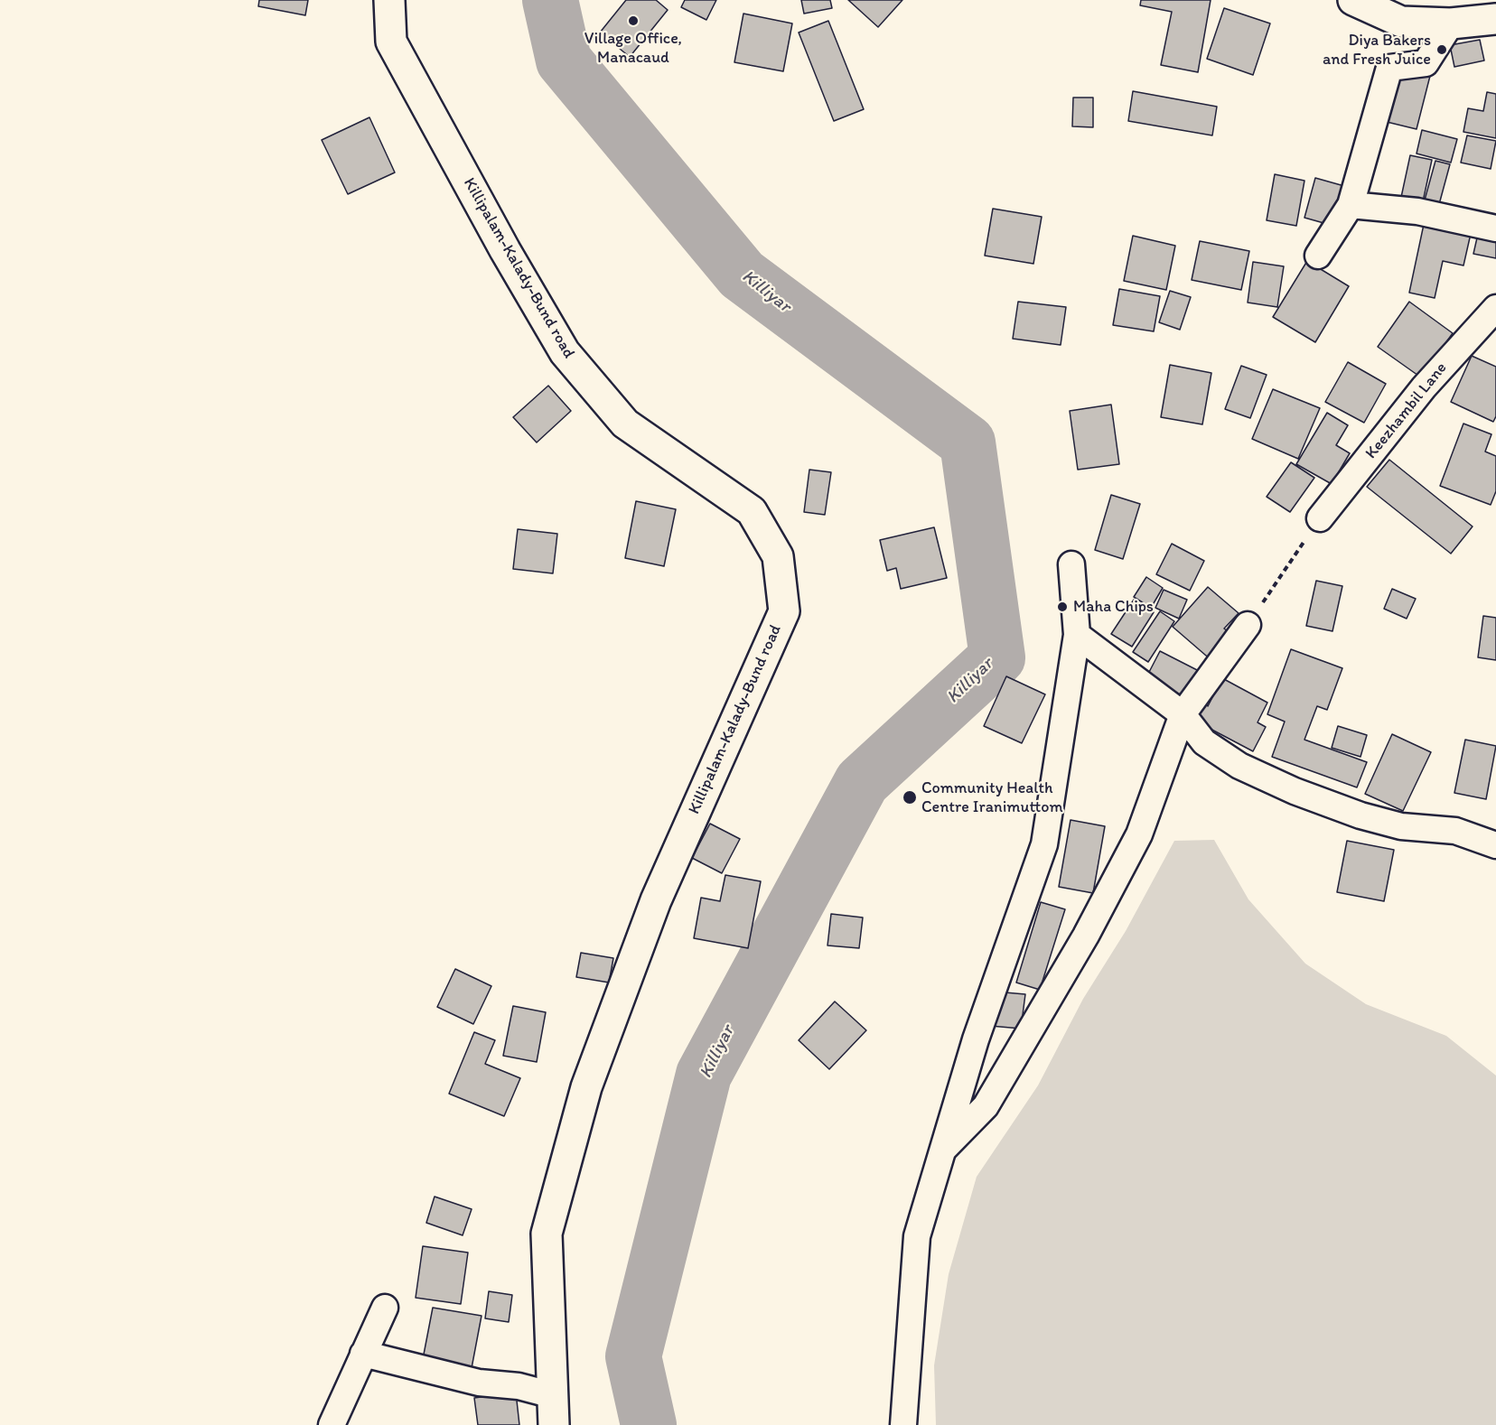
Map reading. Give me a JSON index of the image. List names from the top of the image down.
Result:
{
  "streets": {
    "street": ["Killipalam-Kalady-Bund road", "Keezhambil Lane"]
  },
  "water": ["Killiyar"],
  "places": [
    "Village Office, Manacaud",
    "Diya Bakers and Fresh Juice",
    "Maha Chips",
    "Community Health Centre Iranimuttom"
  ]
}
